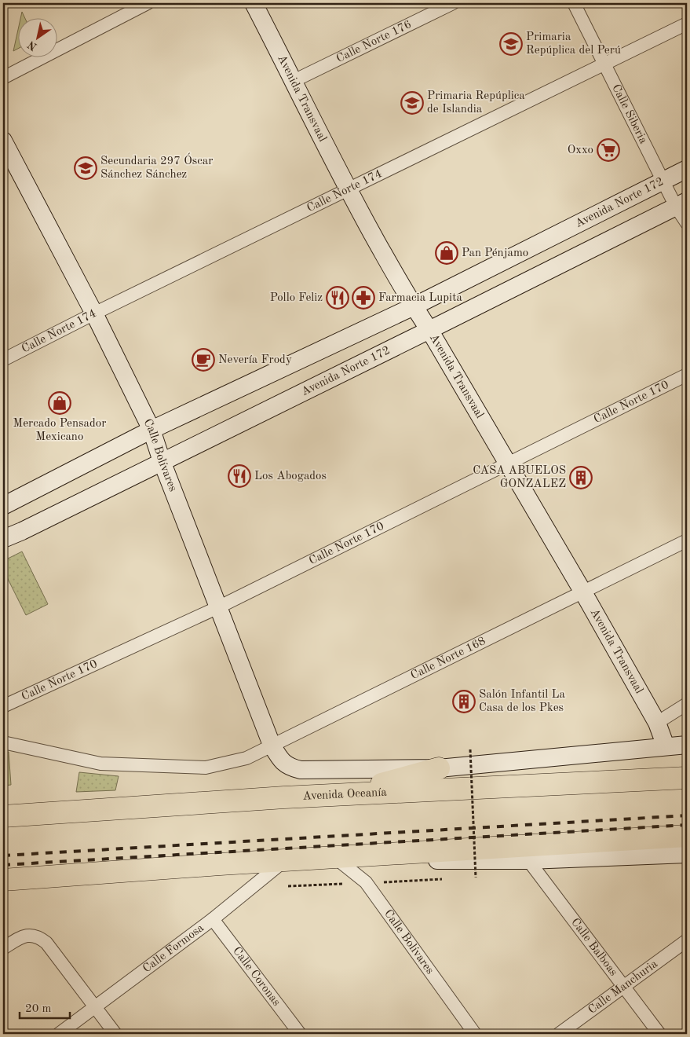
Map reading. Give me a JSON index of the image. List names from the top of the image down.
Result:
{
  "streets": {
    "highway": ["Avenida Oceanía"],
    "street": [
      "Calle Norte 176",
      "Avenida Transvaal",
      "Calle Siberia",
      "Calle Norte 174",
      "Avenida Norte 172",
      "Calle Norte 170",
      "Calle Bolívares",
      "Calle Norte 168",
      "Calle Balboas",
      "Calle Formosa",
      "Calle Coronas",
      "Calle Manchuria"
    ]
  },
  "crossings": [
    ["Calle Norte 176", "Avenida Transvaal"],
    ["Avenida Transvaal", "Calle Norte 174"],
    ["Avenida Transvaal", "Avenida Norte 172"],
    ["Avenida Transvaal", "Calle Norte 170"],
    ["Avenida Transvaal", "Calle Norte 168"],
    ["Avenida Transvaal", "Avenida Oceanía"],
    ["Calle Siberia", "Calle Norte 174"],
    ["Calle Siberia", "Avenida Norte 172"],
    ["Calle Norte 174", "Calle Bolívares"],
    ["Avenida Norte 172", "Calle Bolívares"],
    ["Calle Norte 170", "Calle Bolívares"],
    ["Calle Bolívares", "Calle Norte 168"],
    ["Calle Bolívares", "Avenida Oceanía"],
    ["Calle Balboas", "Calle Manchuria"],
    ["Calle Formosa", "Calle Coronas"]
  ],
  "places": {
    "school or university": ["Primaria Repúplica del Perú", "Primaria Repúplica de Islandia", "Secundaria 297 Óscar Sánchez Sánchez"],
    "supermarket": ["Oxxo"],
    "shop": ["Pan Pénjamo", "Mercado Pensador Mexicano"],
    "restaurant": ["Pollo Feliz", "Los Abogados"],
    "pharmacy": ["Farmacia Lupita"],
    "cafe": ["Nevería Frody"],
    "building": ["CASA ABUELOS GONZALEZ", "Salón Infantil La Casa de los Pkes"]
  },
  "scale_bar": "20 m",
  "north": "bottom left"
}
